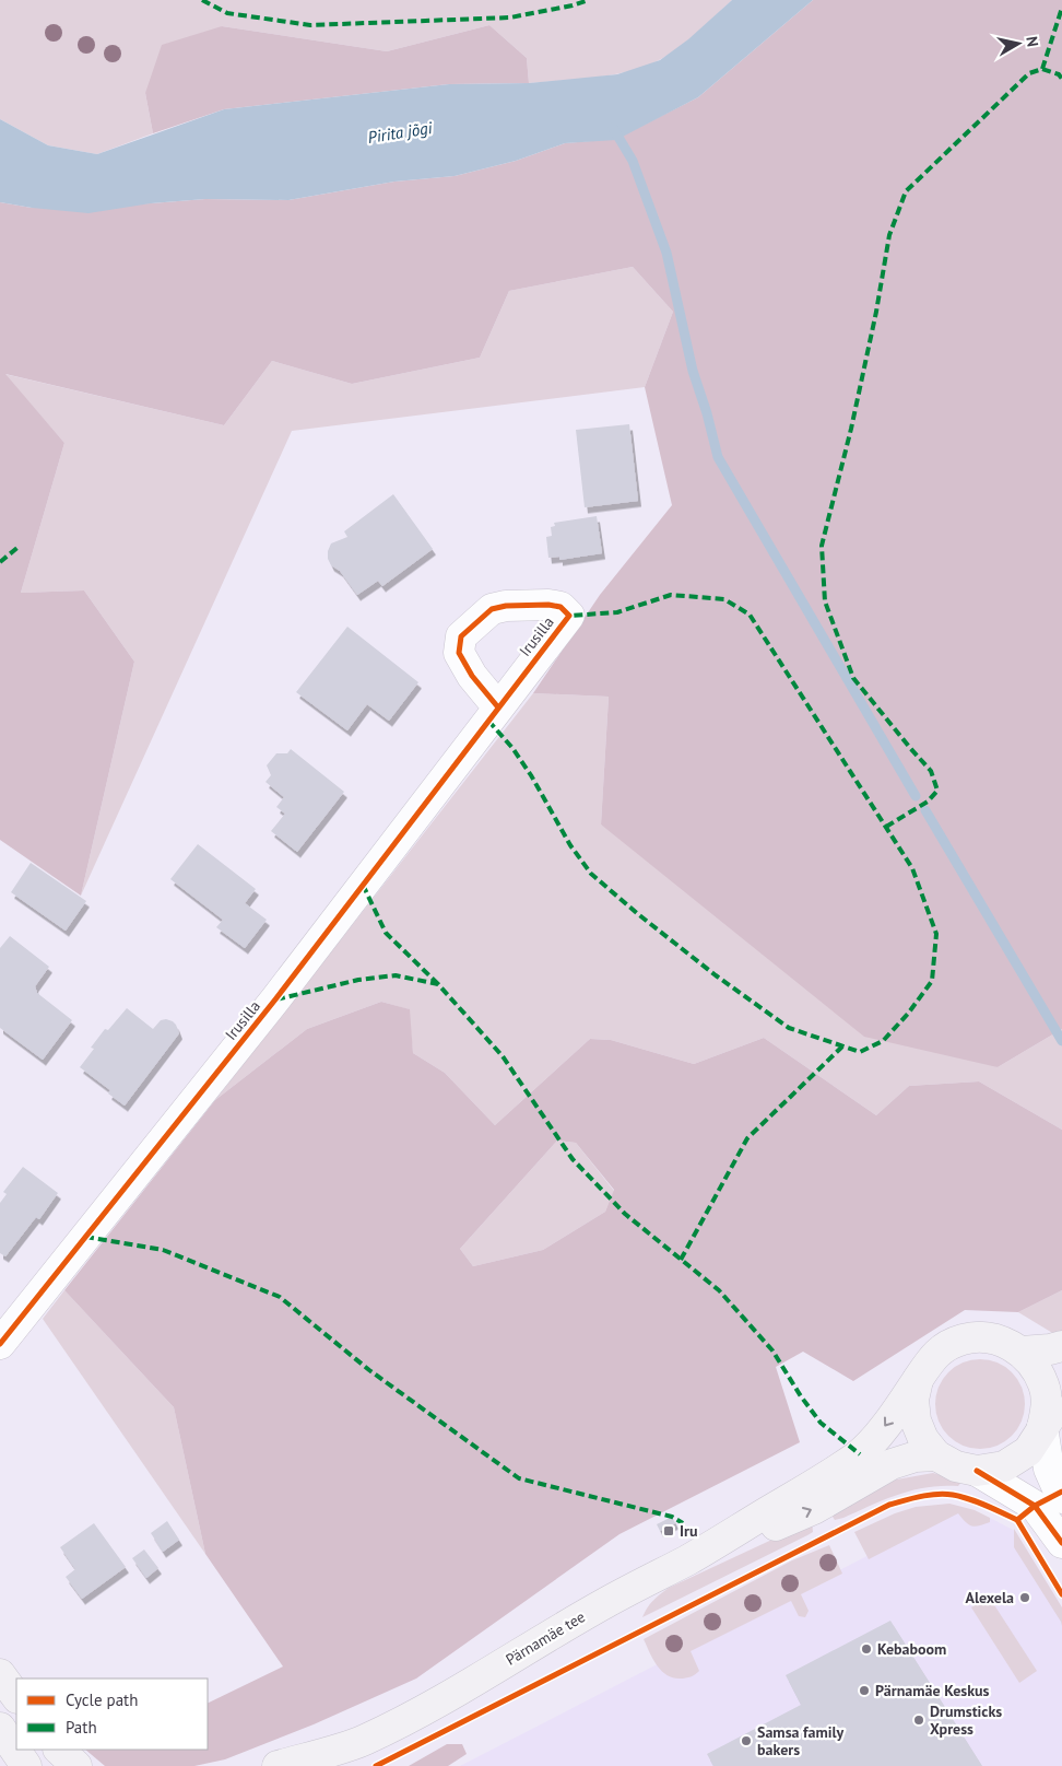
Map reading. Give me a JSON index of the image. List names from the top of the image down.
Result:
{
  "streets": {
    "main road": ["Pärnamäe tee"],
    "street": ["Irusilla"]
  },
  "water": ["Pirita jõgi"],
  "places": {
    "transit": ["Iru"],
    "other": [
      "Alexela",
      "Kebaboom",
      "Pärnamäe Keskus",
      "Drumsticks Xpress",
      "Samsa family bakers"
    ]
  },
  "legend": ["Cycle path", "Path"],
  "north": "right"
}
